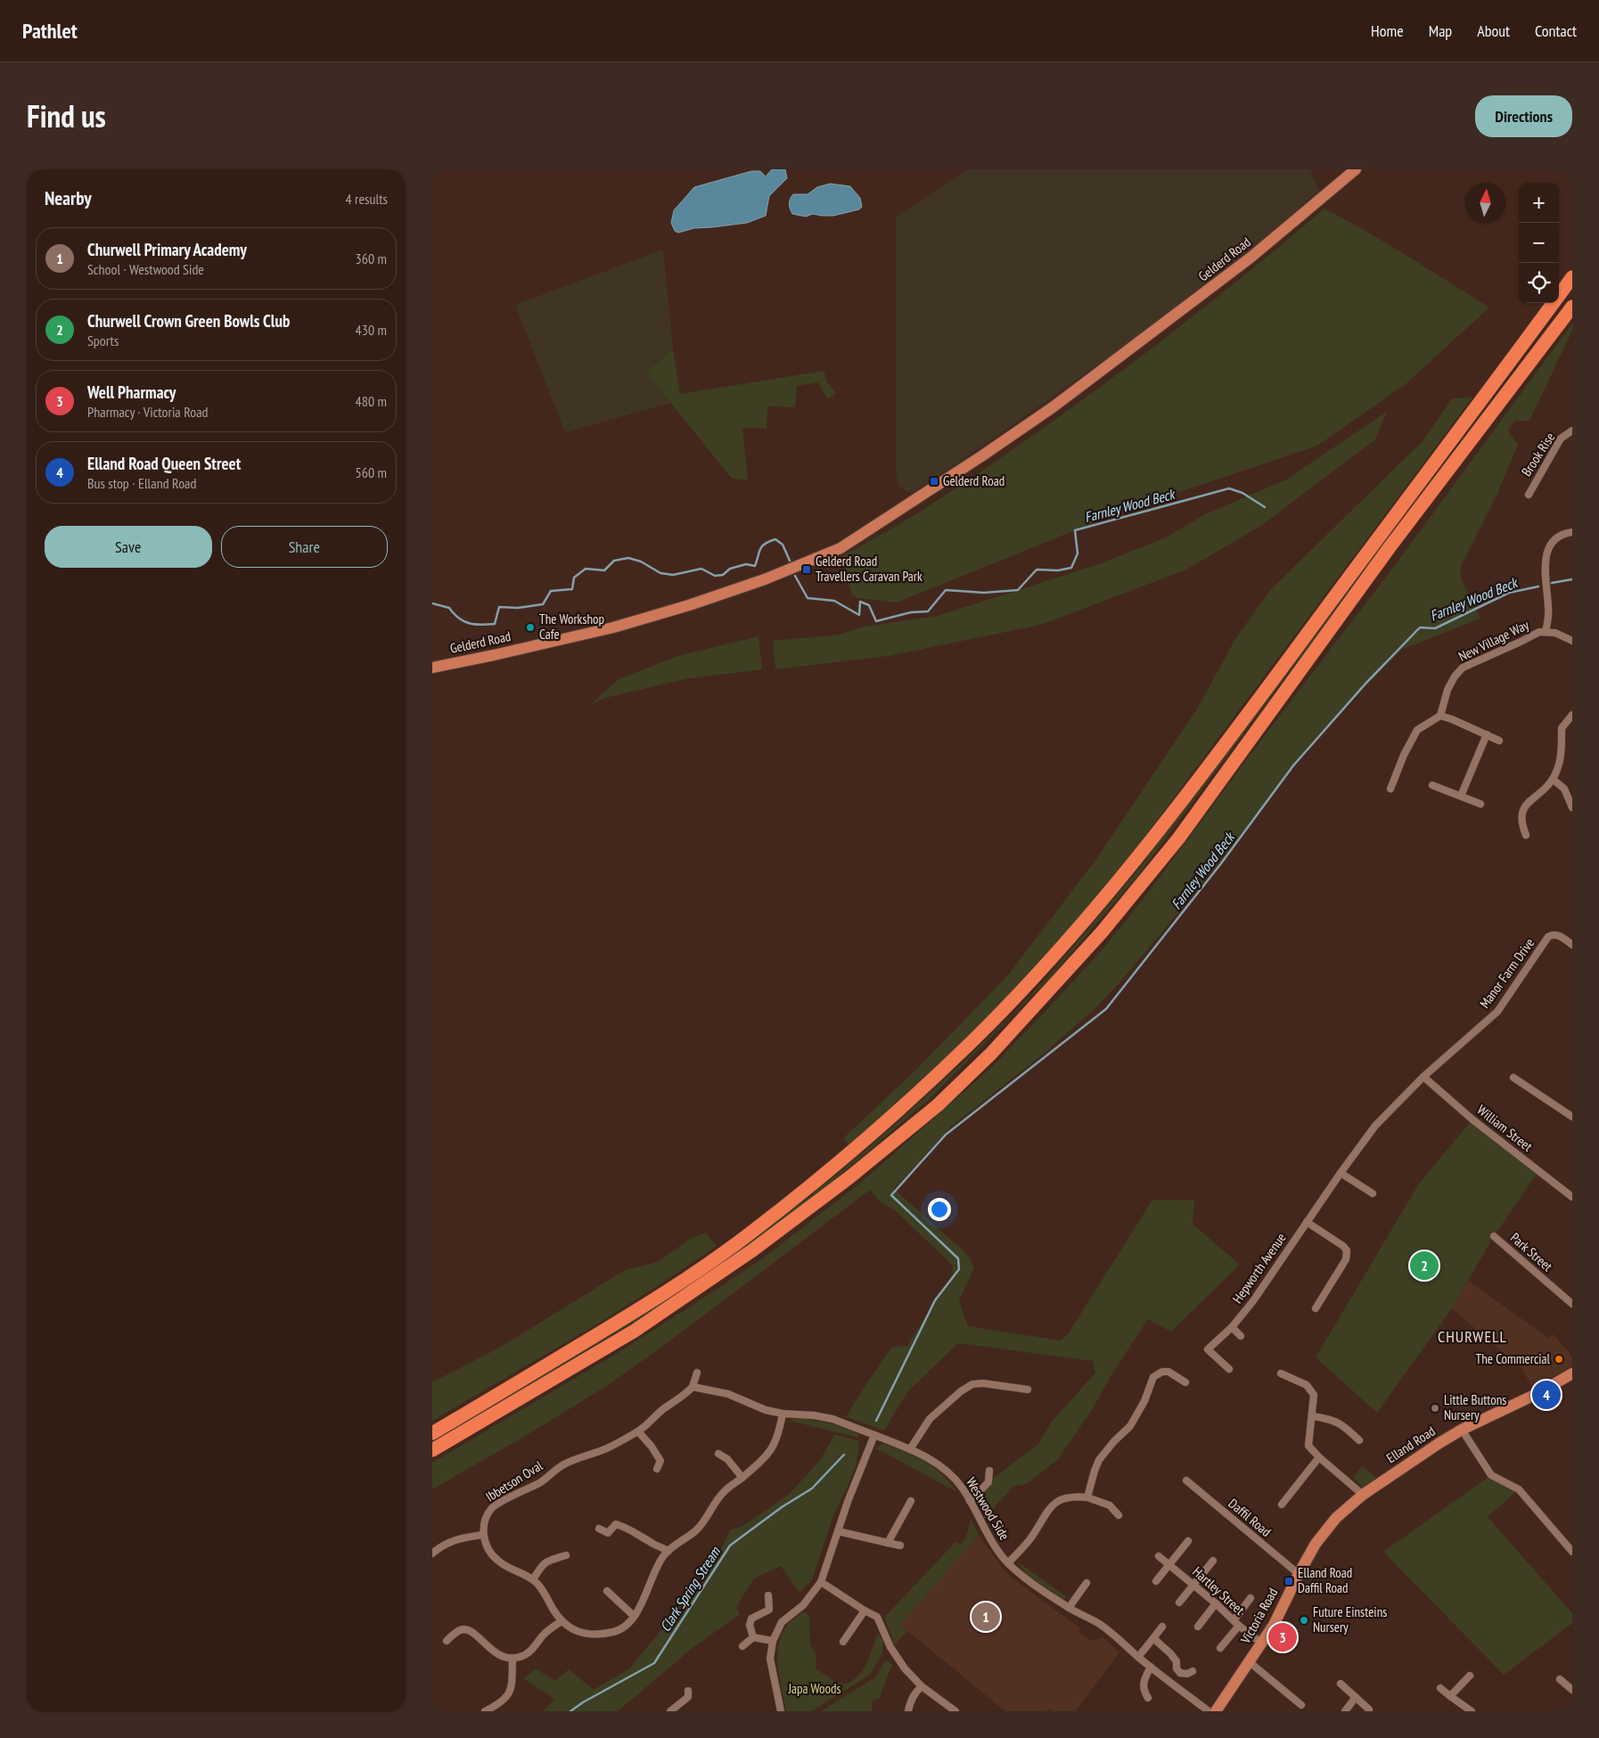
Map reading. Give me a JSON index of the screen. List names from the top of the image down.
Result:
{
  "streets": {
    "main road": ["Gelderd Road", "Elland Road", "Victoria Road"],
    "street": [
      "Brook Rise",
      "New Village Way",
      "Manor Farm Drive",
      "William Street",
      "Park Street",
      "Hepworth Avenue",
      "Ibbetson Oval",
      "Westwood Side",
      "Daffil Road",
      "Hartley Street"
    ]
  },
  "crossings": [
    ["Manor Farm Drive", "William Street"],
    ["Manor Farm Drive", "Hepworth Avenue"],
    ["William Street", "Hepworth Avenue"],
    ["Elland Road", "Victoria Road"],
    ["Daffil Road", "Victoria Road"],
    ["Hartley Street", "Victoria Road"]
  ],
  "districts": ["CHURWELL"],
  "water": ["Farnley Wood Beck", "Clark Spring Stream"],
  "parks": ["Japa Woods"],
  "places": {
    "transit": ["Gelderd Road", "Gelderd Road Travellers Caravan Park", "Elland Road Daffil Road"],
    "other": [
      "The Workshop Cafe",
      "The Commercial",
      "Little Buttons Nursery",
      "Future Einsteins Nursery"
    ]
  },
  "north": "top",
  "page": {
    "header": "Pathlet",
    "nav": [
      "Home",
      "Map",
      "About",
      "Contact"
    ],
    "title": "Find us",
    "buttons": [
      "Directions",
      ["Save", "Share"]
    ],
    "heading": ["Nearby", "4 results"],
    "map_buttons": ["+", "−"],
    "list": [
      {
        "mark": "1",
        "name": "Churwell Primary Academy",
        "note": "School · Westwood Side",
        "value": "360 m"
      },
      {
        "mark": "2",
        "name": "Churwell Crown Green Bowls Club",
        "note": "Sports",
        "value": "430 m"
      },
      {
        "mark": "3",
        "name": "Well Pharmacy",
        "note": "Pharmacy · Victoria Road",
        "value": "480 m"
      },
      {
        "mark": "4",
        "name": "Elland Road Queen Street",
        "note": "Bus stop · Elland Road",
        "value": "560 m"
      }
    ],
    "pins": [
      "2",
      "4",
      "1",
      "3"
    ]
  }
}
